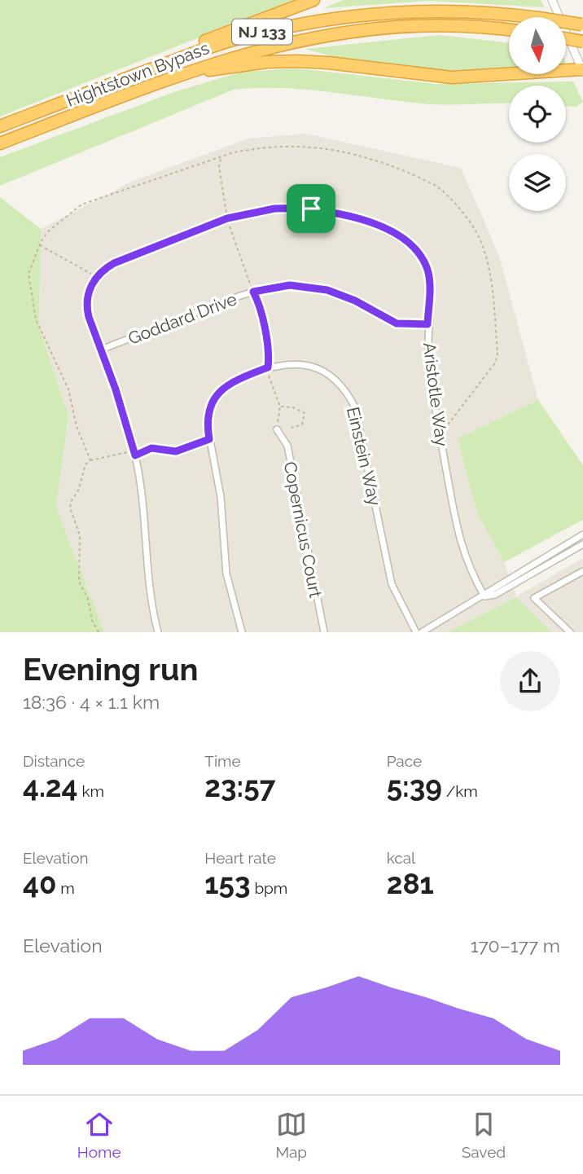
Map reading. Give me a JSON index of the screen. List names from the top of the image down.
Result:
{
  "streets": {
    "highway": ["NJ 133", "Hightstown Bypass"],
    "street": [
      "Goddard Drive",
      "Aristotle Way",
      "Einstein Way",
      "Copernicus Court"
    ]
  },
  "crossings": [
    ["Goddard Drive", "Aristotle Way"]
  ],
  "north": "bottom",
  "page": {
    "heading": ["Evening run", "18:36 · 4 × 1.1 km"],
    "stats": [
      ["Distance", "4.24 km"],
      ["Time", "23:57"],
      ["Pace", "5:39 /km"],
      ["Elevation", "40 m"],
      ["Heart rate", "153 bpm"],
      ["kcal", "281"]
    ],
    "chart": ["Elevation", "170–177 m"],
    "tabs": ["Home", "Map", "Saved"]
  }
}
